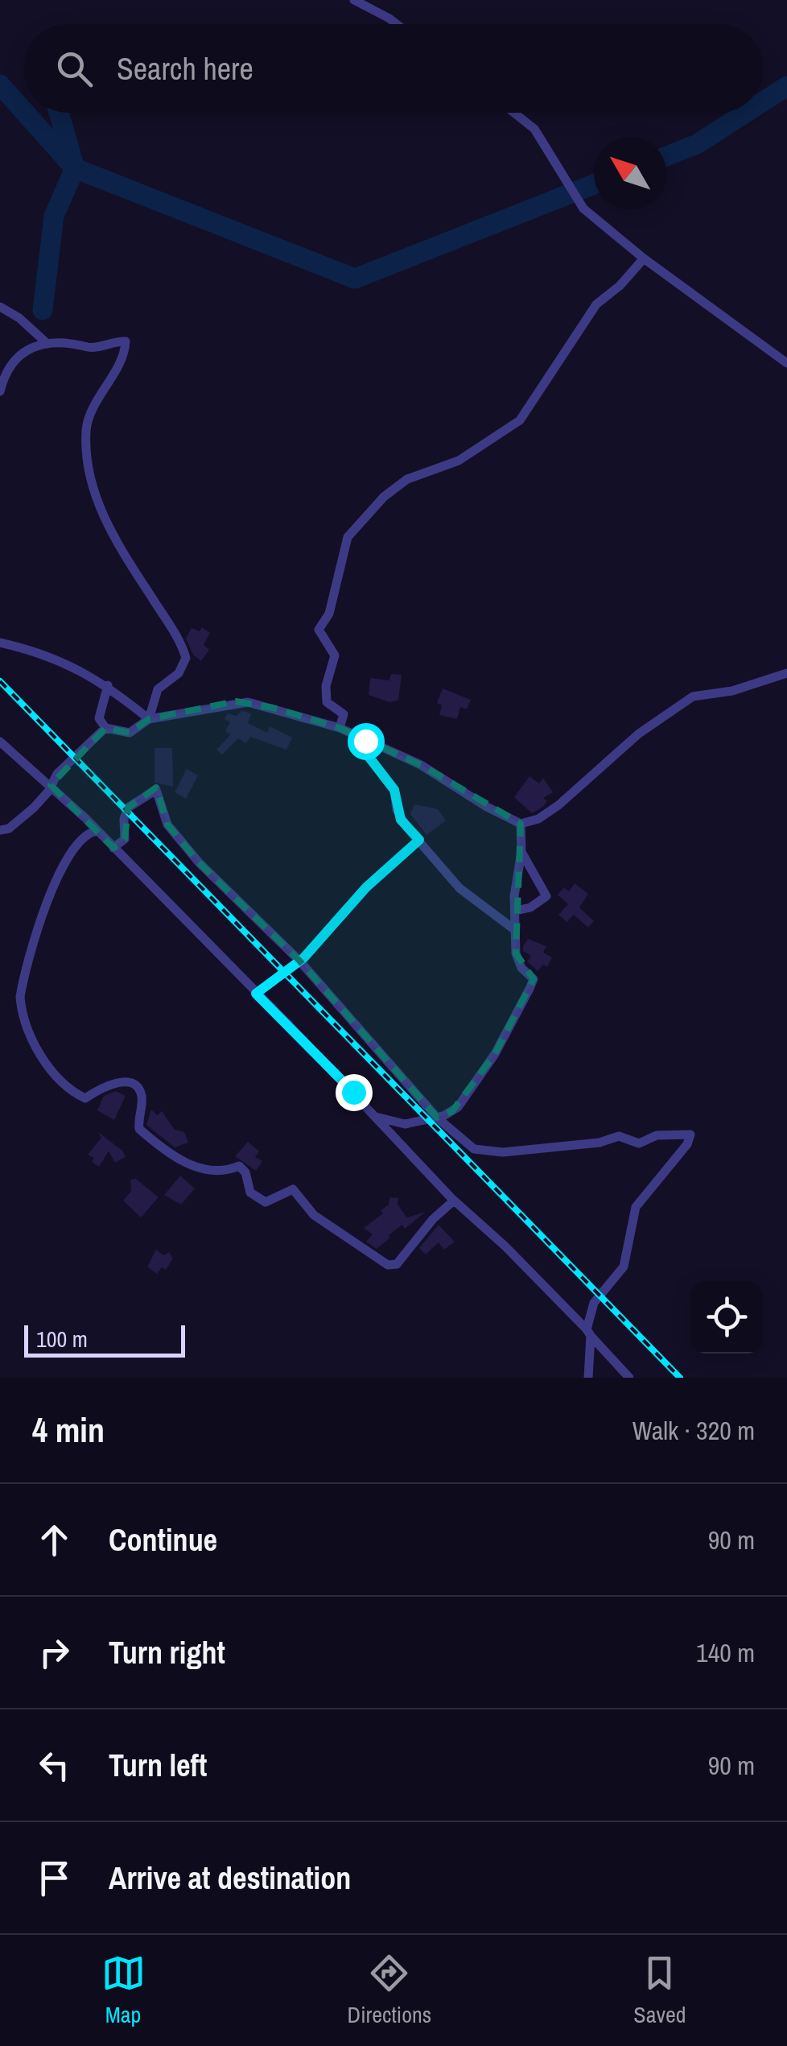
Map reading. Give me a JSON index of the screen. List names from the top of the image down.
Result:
{
  "scale_bar": "100 m",
  "north": "top left",
  "page": {
    "search": "Search here",
    "scale": "100 m",
    "heading": ["4 min", "Walk · 320 m"],
    "list": [
      ["Continue", "90 m"],
      ["Turn right", "140 m"],
      ["Turn left", "90 m"],
      "Arrive at destination"
    ],
    "nav": ["Map", "Directions", "Saved"]
  }
}
